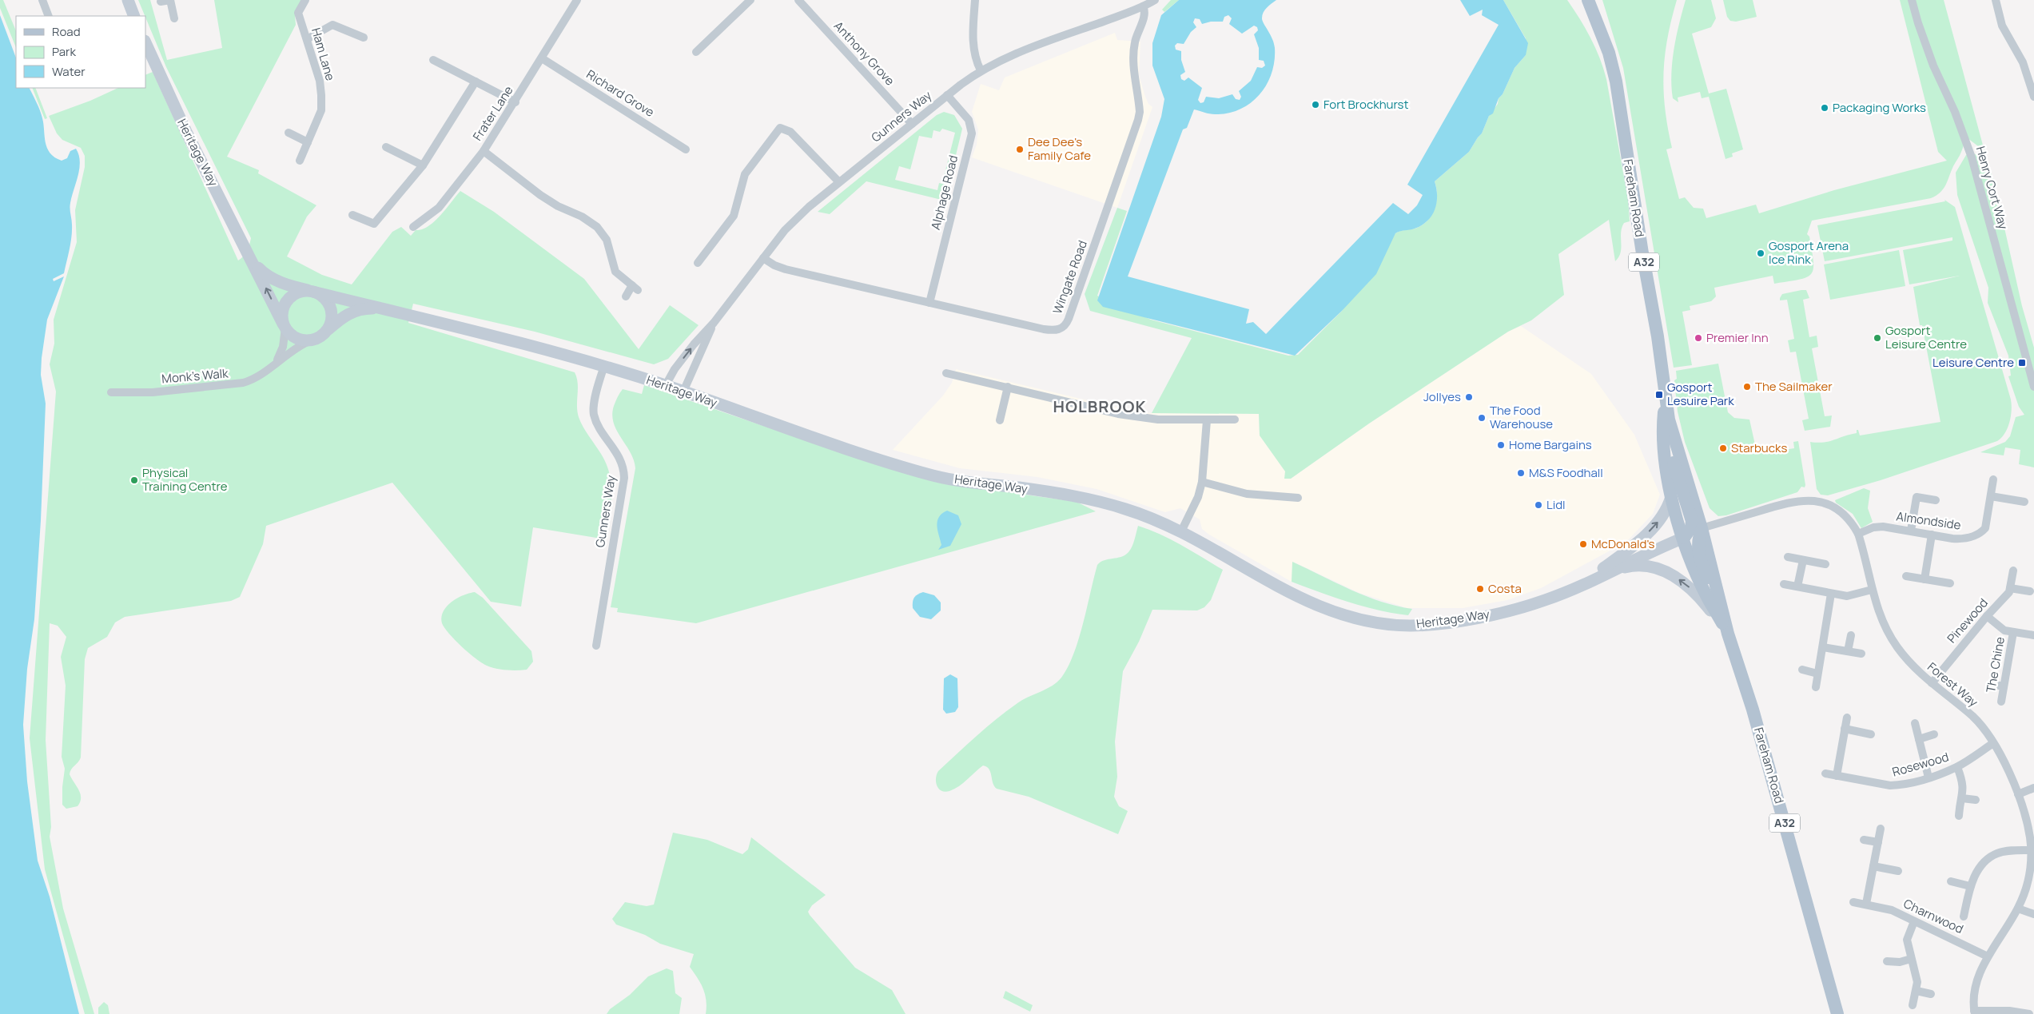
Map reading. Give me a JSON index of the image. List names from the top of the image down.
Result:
{
  "streets": {
    "main road": ["Fareham Road", "A32"],
    "street": [
      "Anthony Grove",
      "Ham Lane",
      "Richard Grove",
      "Frater Lane",
      "Gunners Way",
      "Heritage Way",
      "Henry Cort Way",
      "Alphage Road",
      "Wingate Road",
      "Monk's Walk",
      "Almondside",
      "Pinewood",
      "The Chine",
      "Forest Way",
      "Rosewood",
      "Charnwood"
    ]
  },
  "crossings": [
    ["Anthony Grove", "Gunners Way"],
    ["Richard Grove", "Frater Lane"],
    ["Gunners Way", "Heritage Way"],
    ["Gunners Way", "Alphage Road"],
    ["Gunners Way", "Wingate Road"],
    ["Heritage Way", "Fareham Road"],
    ["Heritage Way", "A32"],
    ["Heritage Way", "Monk's Walk"],
    ["Alphage Road", "Wingate Road"],
    ["Fareham Road", "A32"],
    ["Fareham Road", "Forest Way"],
    ["A32", "Forest Way"],
    ["Almondside", "Forest Way"],
    ["Pinewood", "Forest Way"],
    ["Forest Way", "Rosewood"],
    ["Forest Way", "Charnwood"]
  ],
  "districts": ["HOLBROOK"],
  "places": {
    "other": [
      "Fort Brockhurst",
      "Packaging Works",
      "Dee Dee's Family Cafe",
      "Gosport Arena Ice Rink",
      "Premier Inn",
      "Gosport Leisure Centre",
      "The Sailmaker",
      "Jollyes",
      "The Food Warehouse",
      "Home Bargains",
      "Starbucks",
      "M&S Foodhall",
      "Physical Training Centre",
      "Lidl",
      "McDonald's",
      "Costa"
    ],
    "transit": ["Leisure Centre", "Gosport Lesuire Park"]
  },
  "legend": ["Road", "Park", "Water"]
}
